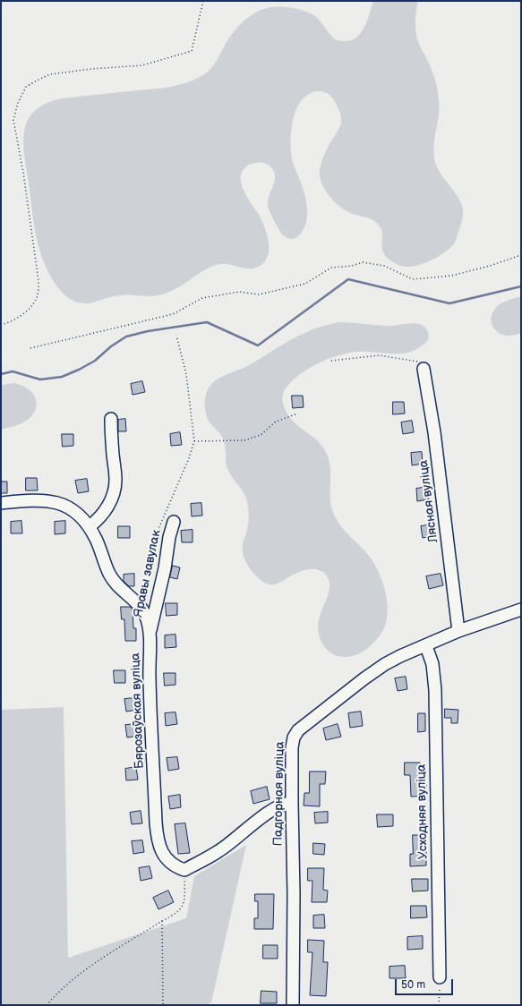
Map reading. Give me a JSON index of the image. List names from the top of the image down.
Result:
{
  "streets": {
    "street": [
      "Лясная вуліца",
      "Яравы завулак",
      "Бярозаўская вуліца",
      "Падгорная вуліца",
      "Усходняя вуліца"
    ]
  },
  "crossings": [
    ["Лясная вуліца", "Падгорная вуліца"],
    ["Яравы завулак", "Бярозаўская вуліца"],
    ["Падгорная вуліца", "Усходняя вуліца"]
  ],
  "scale_bar": "50 m"
}
